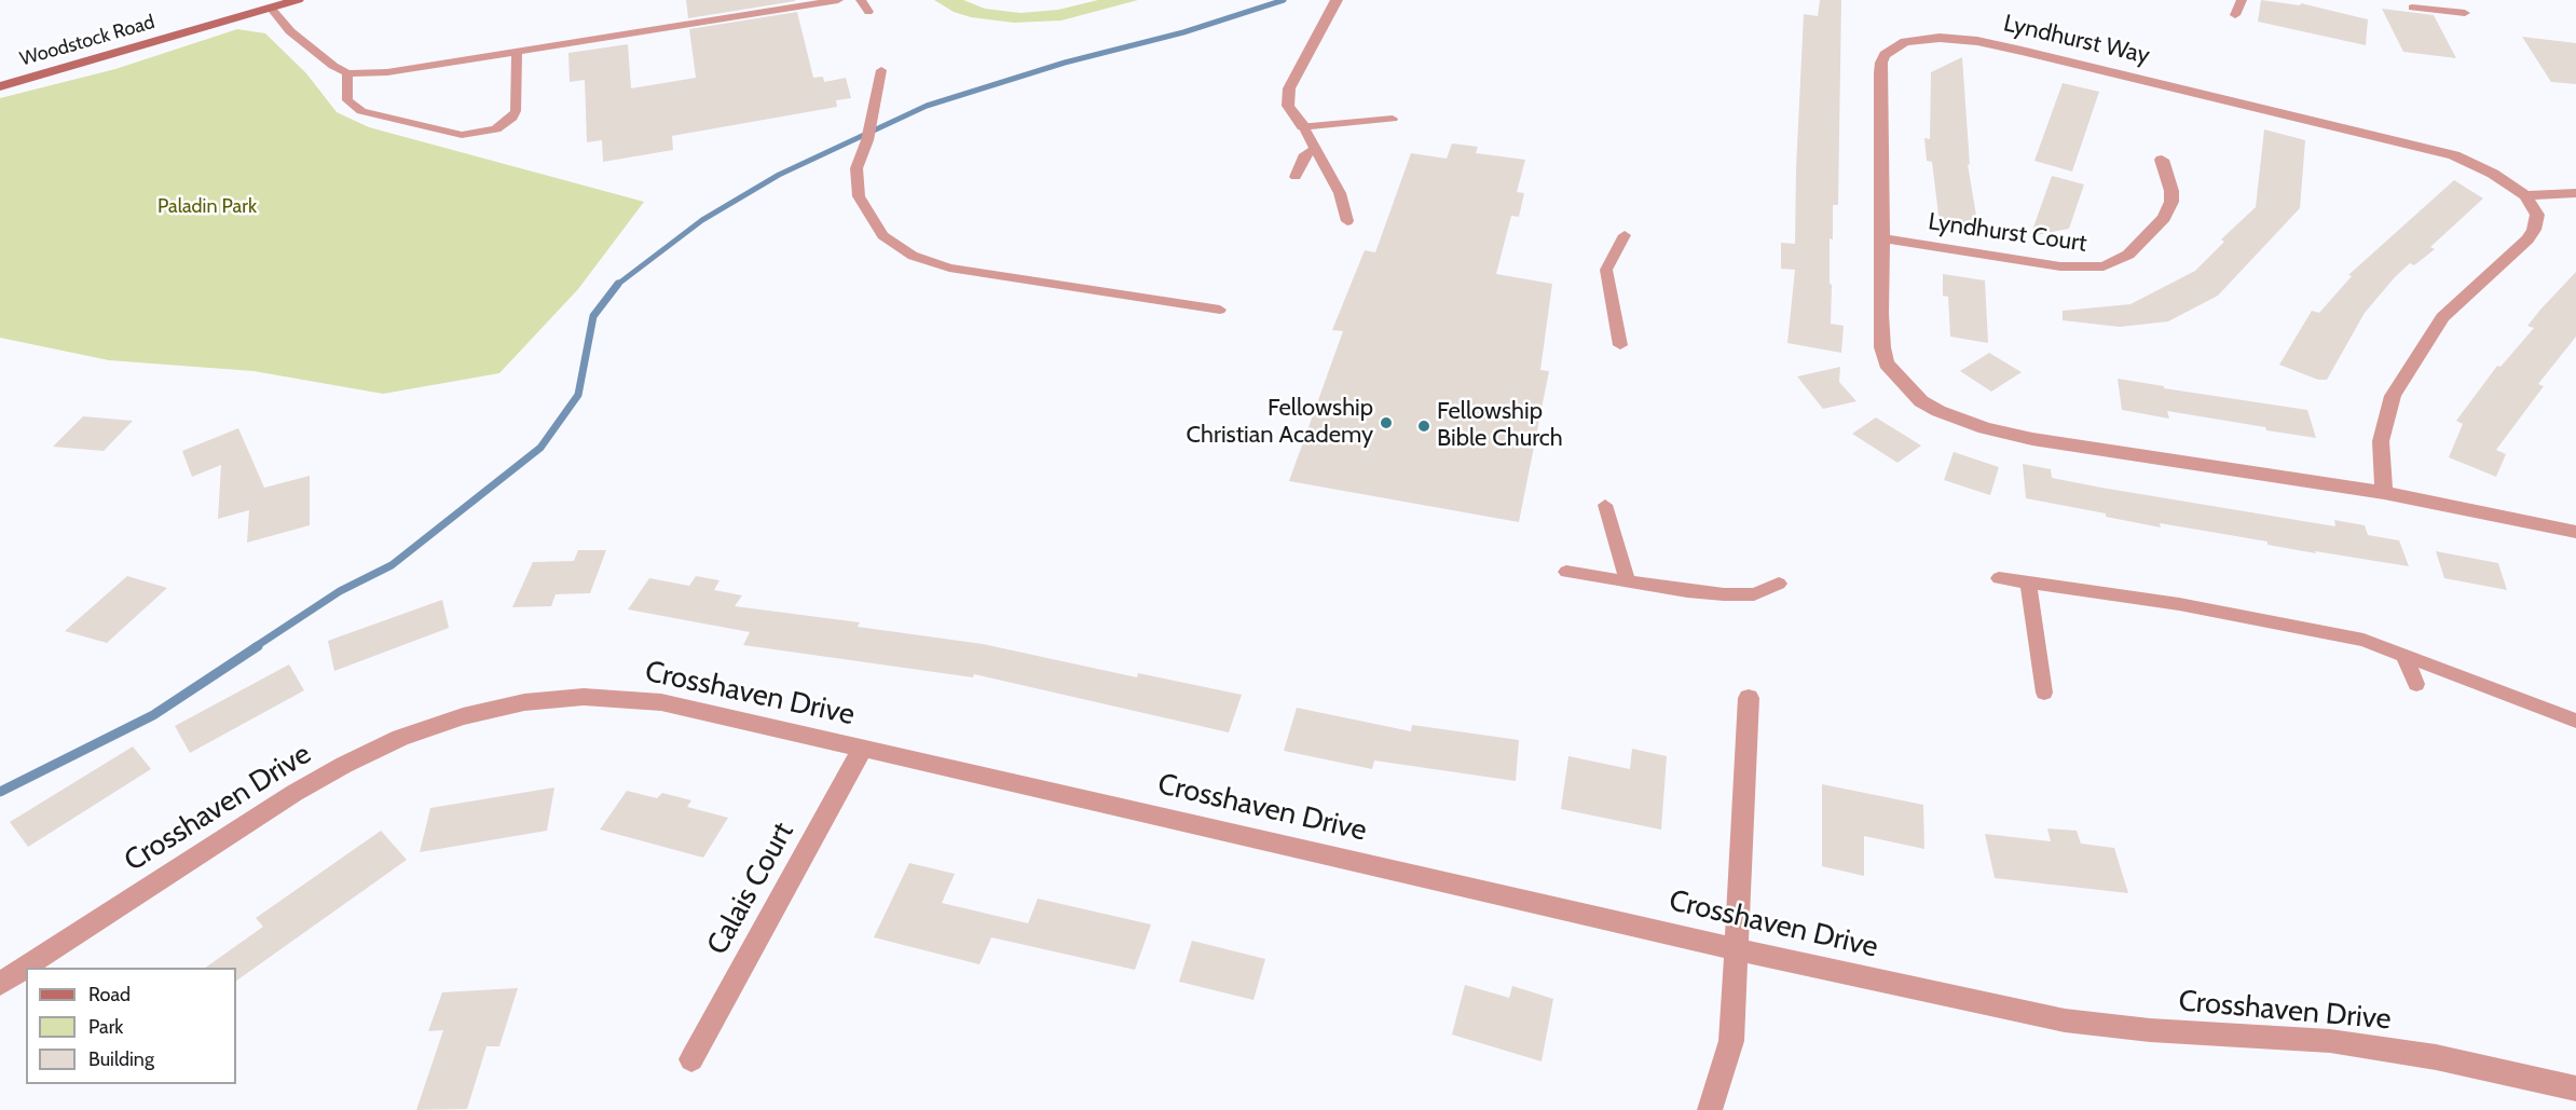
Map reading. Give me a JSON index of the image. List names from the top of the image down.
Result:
{
  "streets": {
    "street": [
      "Lyndhurst Way",
      "Woodstock Road",
      "Lyndhurst Court",
      "Crosshaven Drive",
      "Calais Court"
    ]
  },
  "crossings": [
    ["Lyndhurst Way", "Lyndhurst Court"],
    ["Crosshaven Drive", "Calais Court"]
  ],
  "parks": ["Paladin Park"],
  "places": ["Fellowship Christian Academy", "Fellowship Bible Church"],
  "legend": ["Road", "Park", "Building"]
}
